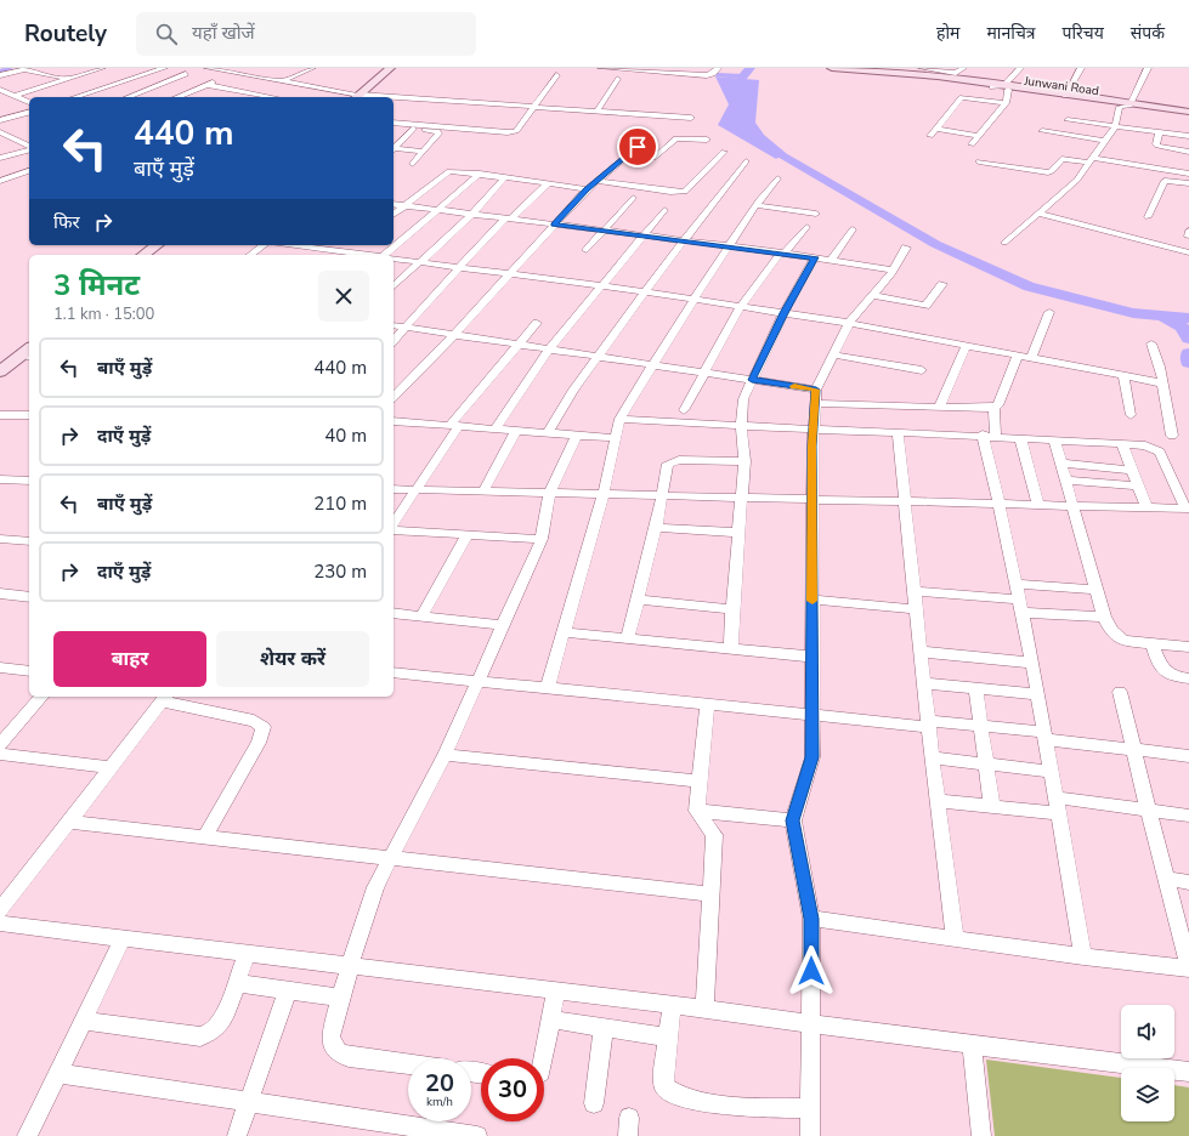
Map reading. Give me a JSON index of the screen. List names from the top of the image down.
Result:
{
  "streets": {
    "main road": ["Junwani Road"]
  },
  "page": {
    "header": "Routely",
    "search": "यहाँ खोजें",
    "nav": [
      "होम",
      "मानचित्र",
      "परिचय",
      "संपर्क"
    ],
    "turn": ["440 m", "बाएँ मुड़ें"],
    "then": "फिर",
    "heading": ["3 मिनट", "1.1 km · 15:00"],
    "list": [
      {
        "name": "बाएँ मुड़ें",
        "value": "440 m"
      },
      {
        "name": "दाएँ मुड़ें",
        "value": "40 m"
      },
      {
        "name": "बाएँ मुड़ें",
        "value": "210 m"
      },
      {
        "name": "दाएँ मुड़ें",
        "value": "230 m"
      }
    ],
    "buttons": ["बाहर", "शेयर करें"],
    "speed": "20 km/h",
    "limit": "30"
  }
}
